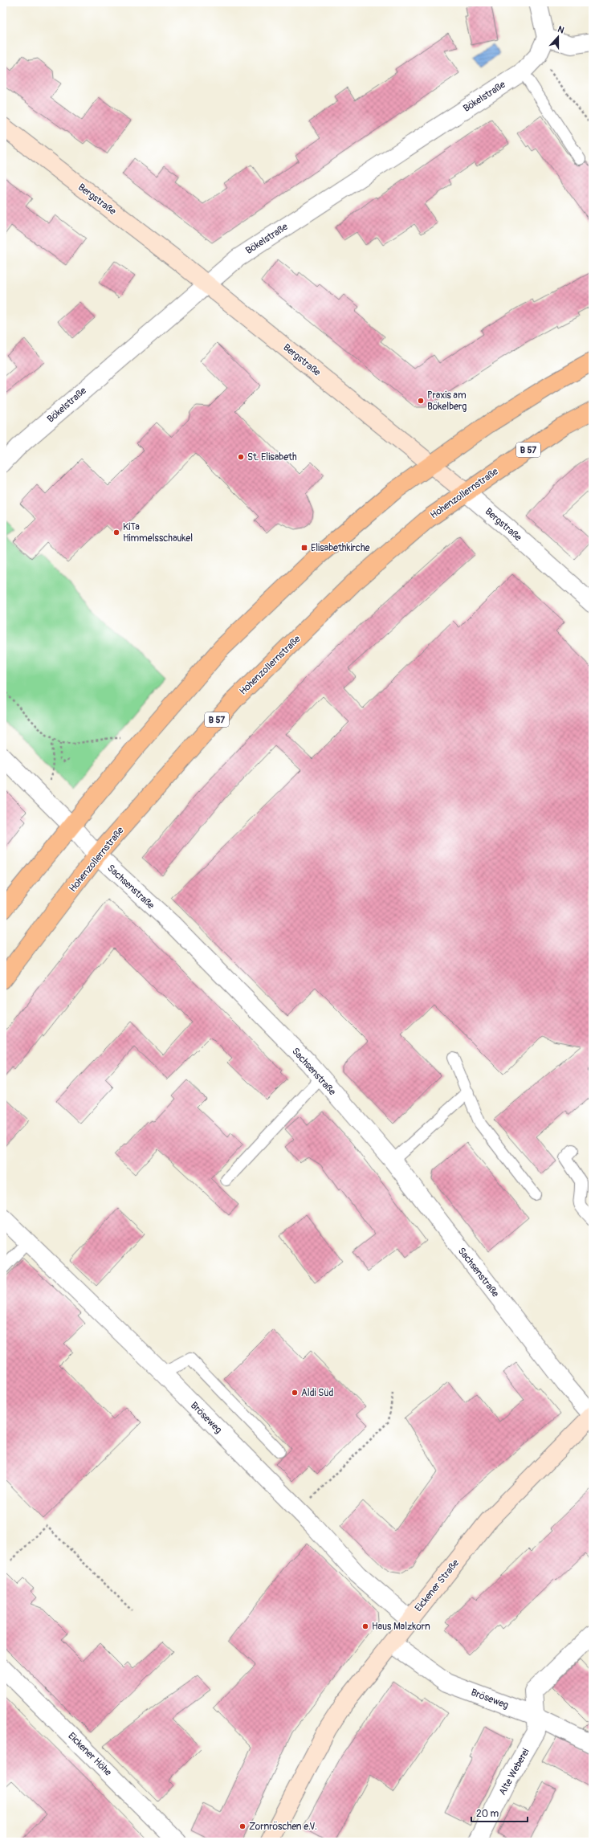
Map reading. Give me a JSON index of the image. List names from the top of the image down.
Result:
{
  "streets": {
    "main road": [
      "Bergstraße",
      "B 57",
      "Hohenzollernstraße",
      "Eickener Straße"
    ],
    "street": [
      "Bökelstraße",
      "Sachsenstraße",
      "Bröseweg",
      "Eickener Höhe",
      "Alte Weberei"
    ]
  },
  "crossings": [
    ["Bökelstraße", "Bergstraße"],
    ["Bergstraße", "Hohenzollernstraße"],
    ["Hohenzollernstraße", "Sachsenstraße"],
    ["Sachsenstraße", "Eickener Straße"],
    ["Bröseweg", "Eickener Straße"],
    ["Bröseweg", "Alte Weberei"]
  ],
  "places": {
    "other": [
      "Praxis am Bökelberg",
      "St. Elisabeth",
      "KiTa Himmelsschaukel",
      "Aldi Süd",
      "Haus Malzkorn",
      "Zornröschen e.V."
    ],
    "transit": ["Elisabethkirche"]
  },
  "scale_bar": "20 m",
  "north": "top"
}
